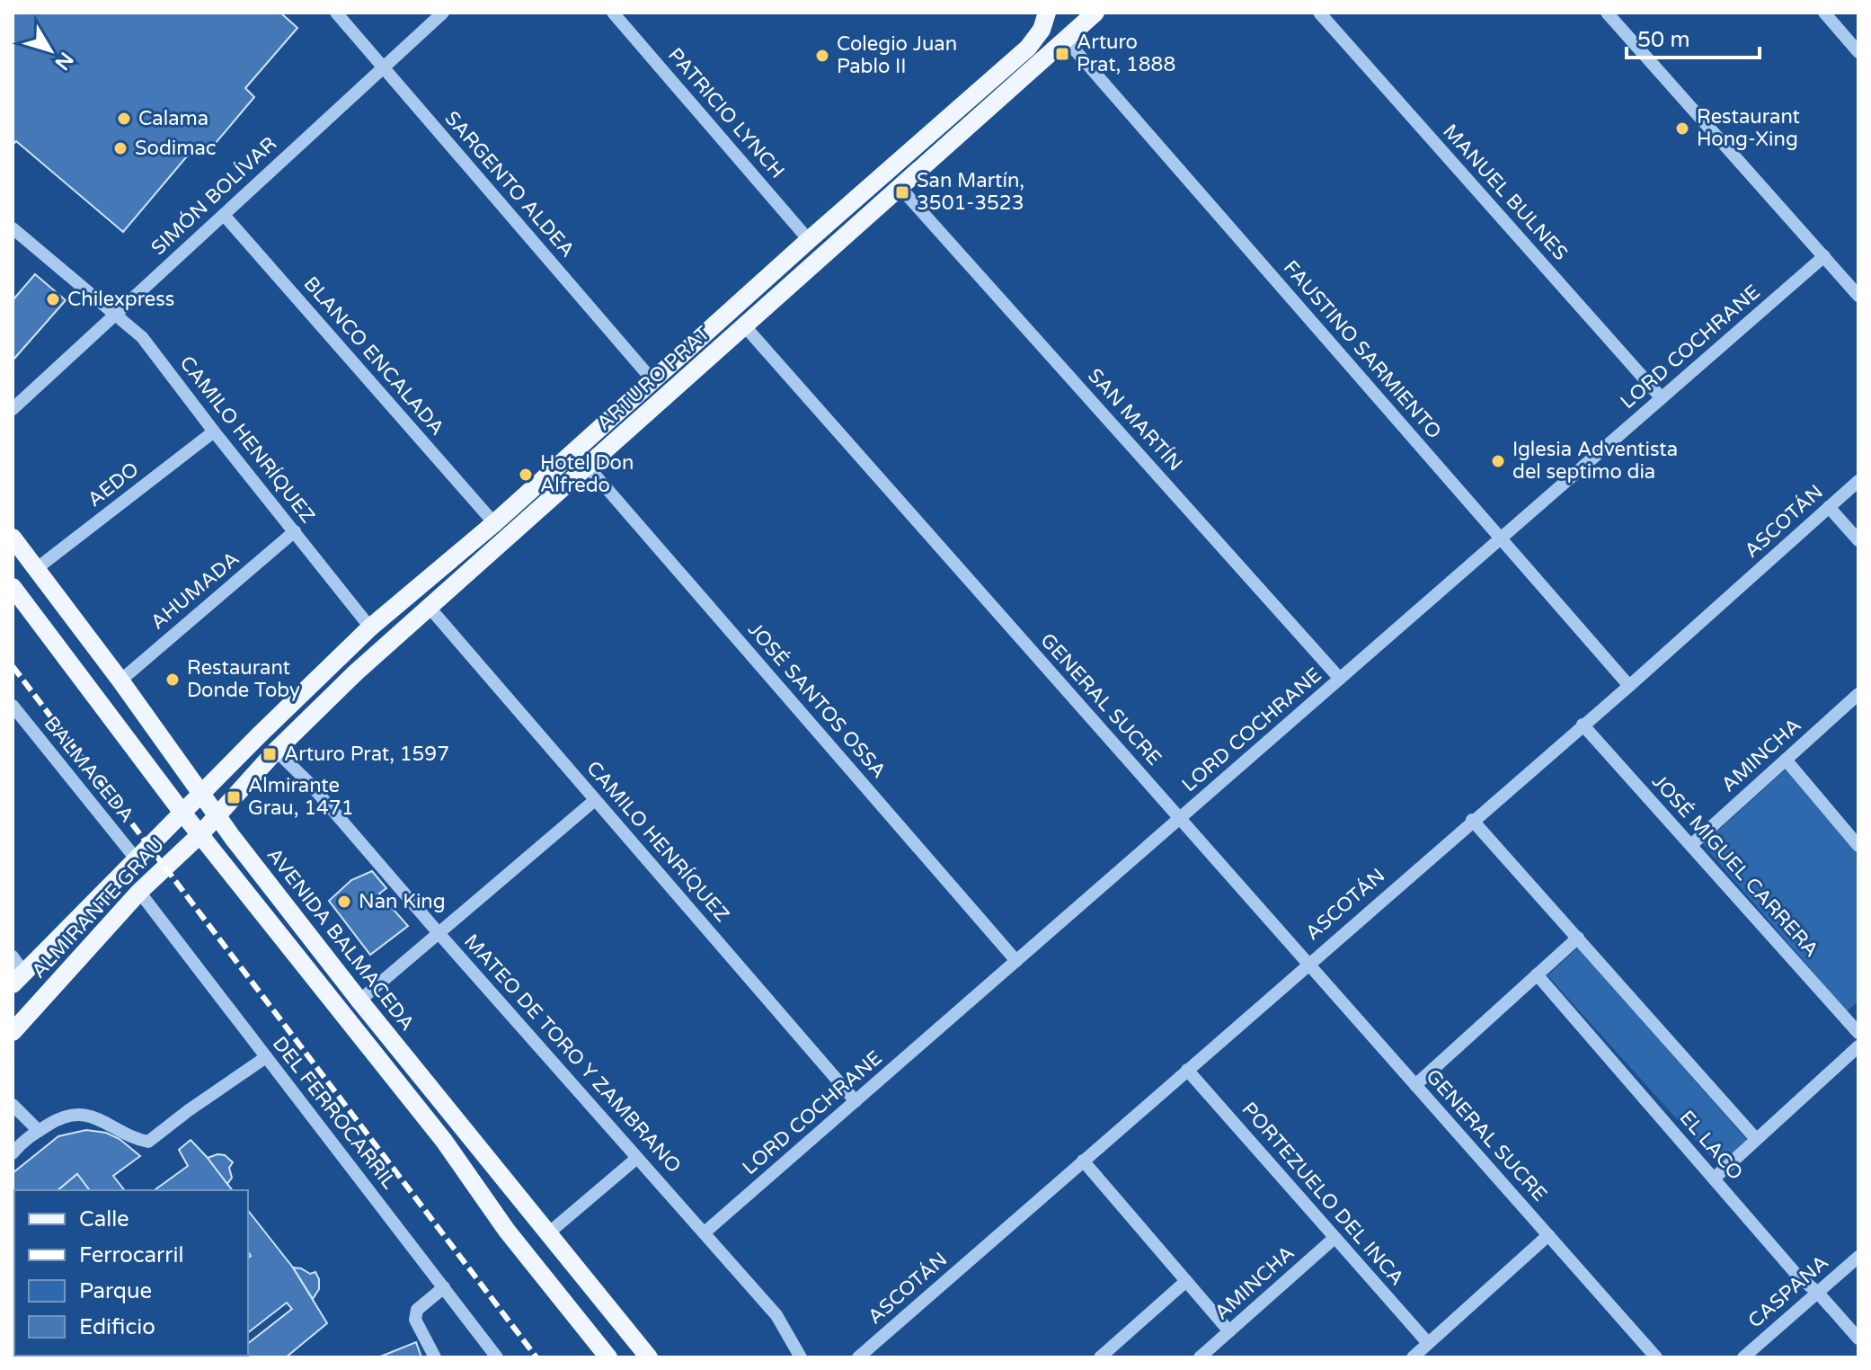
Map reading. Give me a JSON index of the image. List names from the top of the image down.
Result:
{
  "streets": {
    "main road": ["ARTURO PRAT", "ALMIRANTE GRAU", "AVENIDA BALMACEDA"],
    "street": [
      "PATRICIO LYNCH",
      "SARGENTO ALDEA",
      "MANUEL BULNES",
      "SIMÓN BOLÍVAR",
      "LORD COCHRANE",
      "FAUSTINO SARMIENTO",
      "BLANCO ENCALADA",
      "SAN MARTÍN",
      "CAMILO HENRÍQUEZ",
      "AEDO",
      "ASCOTÁN",
      "AHUMADA",
      "GENERAL SUCRE",
      "JOSÉ SANTOS OSSA",
      "AMINCHA",
      "BALMACEDA",
      "JOSÉ MIGUEL CARRERA",
      "MATEO DE TORO Y ZAMBRANO",
      "DEL FERROCARRIL",
      "EL LACO",
      "PORTEZUELO DEL INCA",
      "CASPANA"
    ]
  },
  "crossings": [
    ["PATRICIO LYNCH", "ARTURO PRAT"],
    ["SARGENTO ALDEA", "SIMÓN BOLÍVAR"],
    ["SARGENTO ALDEA", "ARTURO PRAT"],
    ["MANUEL BULNES", "LORD COCHRANE"],
    ["SIMÓN BOLÍVAR", "BLANCO ENCALADA"],
    ["SIMÓN BOLÍVAR", "CAMILO HENRÍQUEZ"],
    ["LORD COCHRANE", "FAUSTINO SARMIENTO"],
    ["LORD COCHRANE", "SAN MARTÍN"],
    ["LORD COCHRANE", "CAMILO HENRÍQUEZ"],
    ["LORD COCHRANE", "GENERAL SUCRE"],
    ["LORD COCHRANE", "JOSÉ SANTOS OSSA"],
    ["LORD COCHRANE", "MATEO DE TORO Y ZAMBRANO"],
    ["FAUSTINO SARMIENTO", "ARTURO PRAT"],
    ["FAUSTINO SARMIENTO", "ASCOTÁN"],
    ["BLANCO ENCALADA", "ARTURO PRAT"],
    ["ARTURO PRAT", "SAN MARTÍN"],
    ["ARTURO PRAT", "CAMILO HENRÍQUEZ"],
    ["ARTURO PRAT", "GENERAL SUCRE"],
    ["ARTURO PRAT", "JOSÉ SANTOS OSSA"],
    ["ARTURO PRAT", "ALMIRANTE GRAU"],
    ["ARTURO PRAT", "AVENIDA BALMACEDA"],
    ["ARTURO PRAT", "MATEO DE TORO Y ZAMBRANO"],
    ["CAMILO HENRÍQUEZ", "AEDO"],
    ["CAMILO HENRÍQUEZ", "AHUMADA"],
    ["AEDO", "AVENIDA BALMACEDA"],
    ["ASCOTÁN", "GENERAL SUCRE"],
    ["ASCOTÁN", "JOSÉ MIGUEL CARRERA"],
    ["ASCOTÁN", "EL LACO"],
    ["ASCOTÁN", "PORTEZUELO DEL INCA"],
    ["AHUMADA", "AVENIDA BALMACEDA"],
    ["AMINCHA", "JOSÉ MIGUEL CARRERA"],
    ["AMINCHA", "PORTEZUELO DEL INCA"],
    ["BALMACEDA", "ALMIRANTE GRAU"],
    ["ALMIRANTE GRAU", "AVENIDA BALMACEDA"],
    ["ALMIRANTE GRAU", "DEL FERROCARRIL"],
    ["EL LACO", "CASPANA"]
  ],
  "places": {
    "transit": [
      "Arturo Prat, 1888",
      "San Martín, 3501-3523",
      "Arturo Prat, 1597",
      "Almirante Grau, 1471"
    ],
    "other": [
      "Colegio Juan Pablo II",
      "Calama",
      "Restaurant Hong-Xing",
      "Sodimac",
      "Chilexpress",
      "Iglesia Adventista del septimo dia",
      "Hotel Don Alfredo",
      "Restaurant Donde Toby",
      "Nan King"
    ]
  },
  "legend": [
    "Calle",
    "Ferrocarril",
    "Parque",
    "Edificio"
  ],
  "scale_bar": "50 m",
  "north": "bottom right"
}
